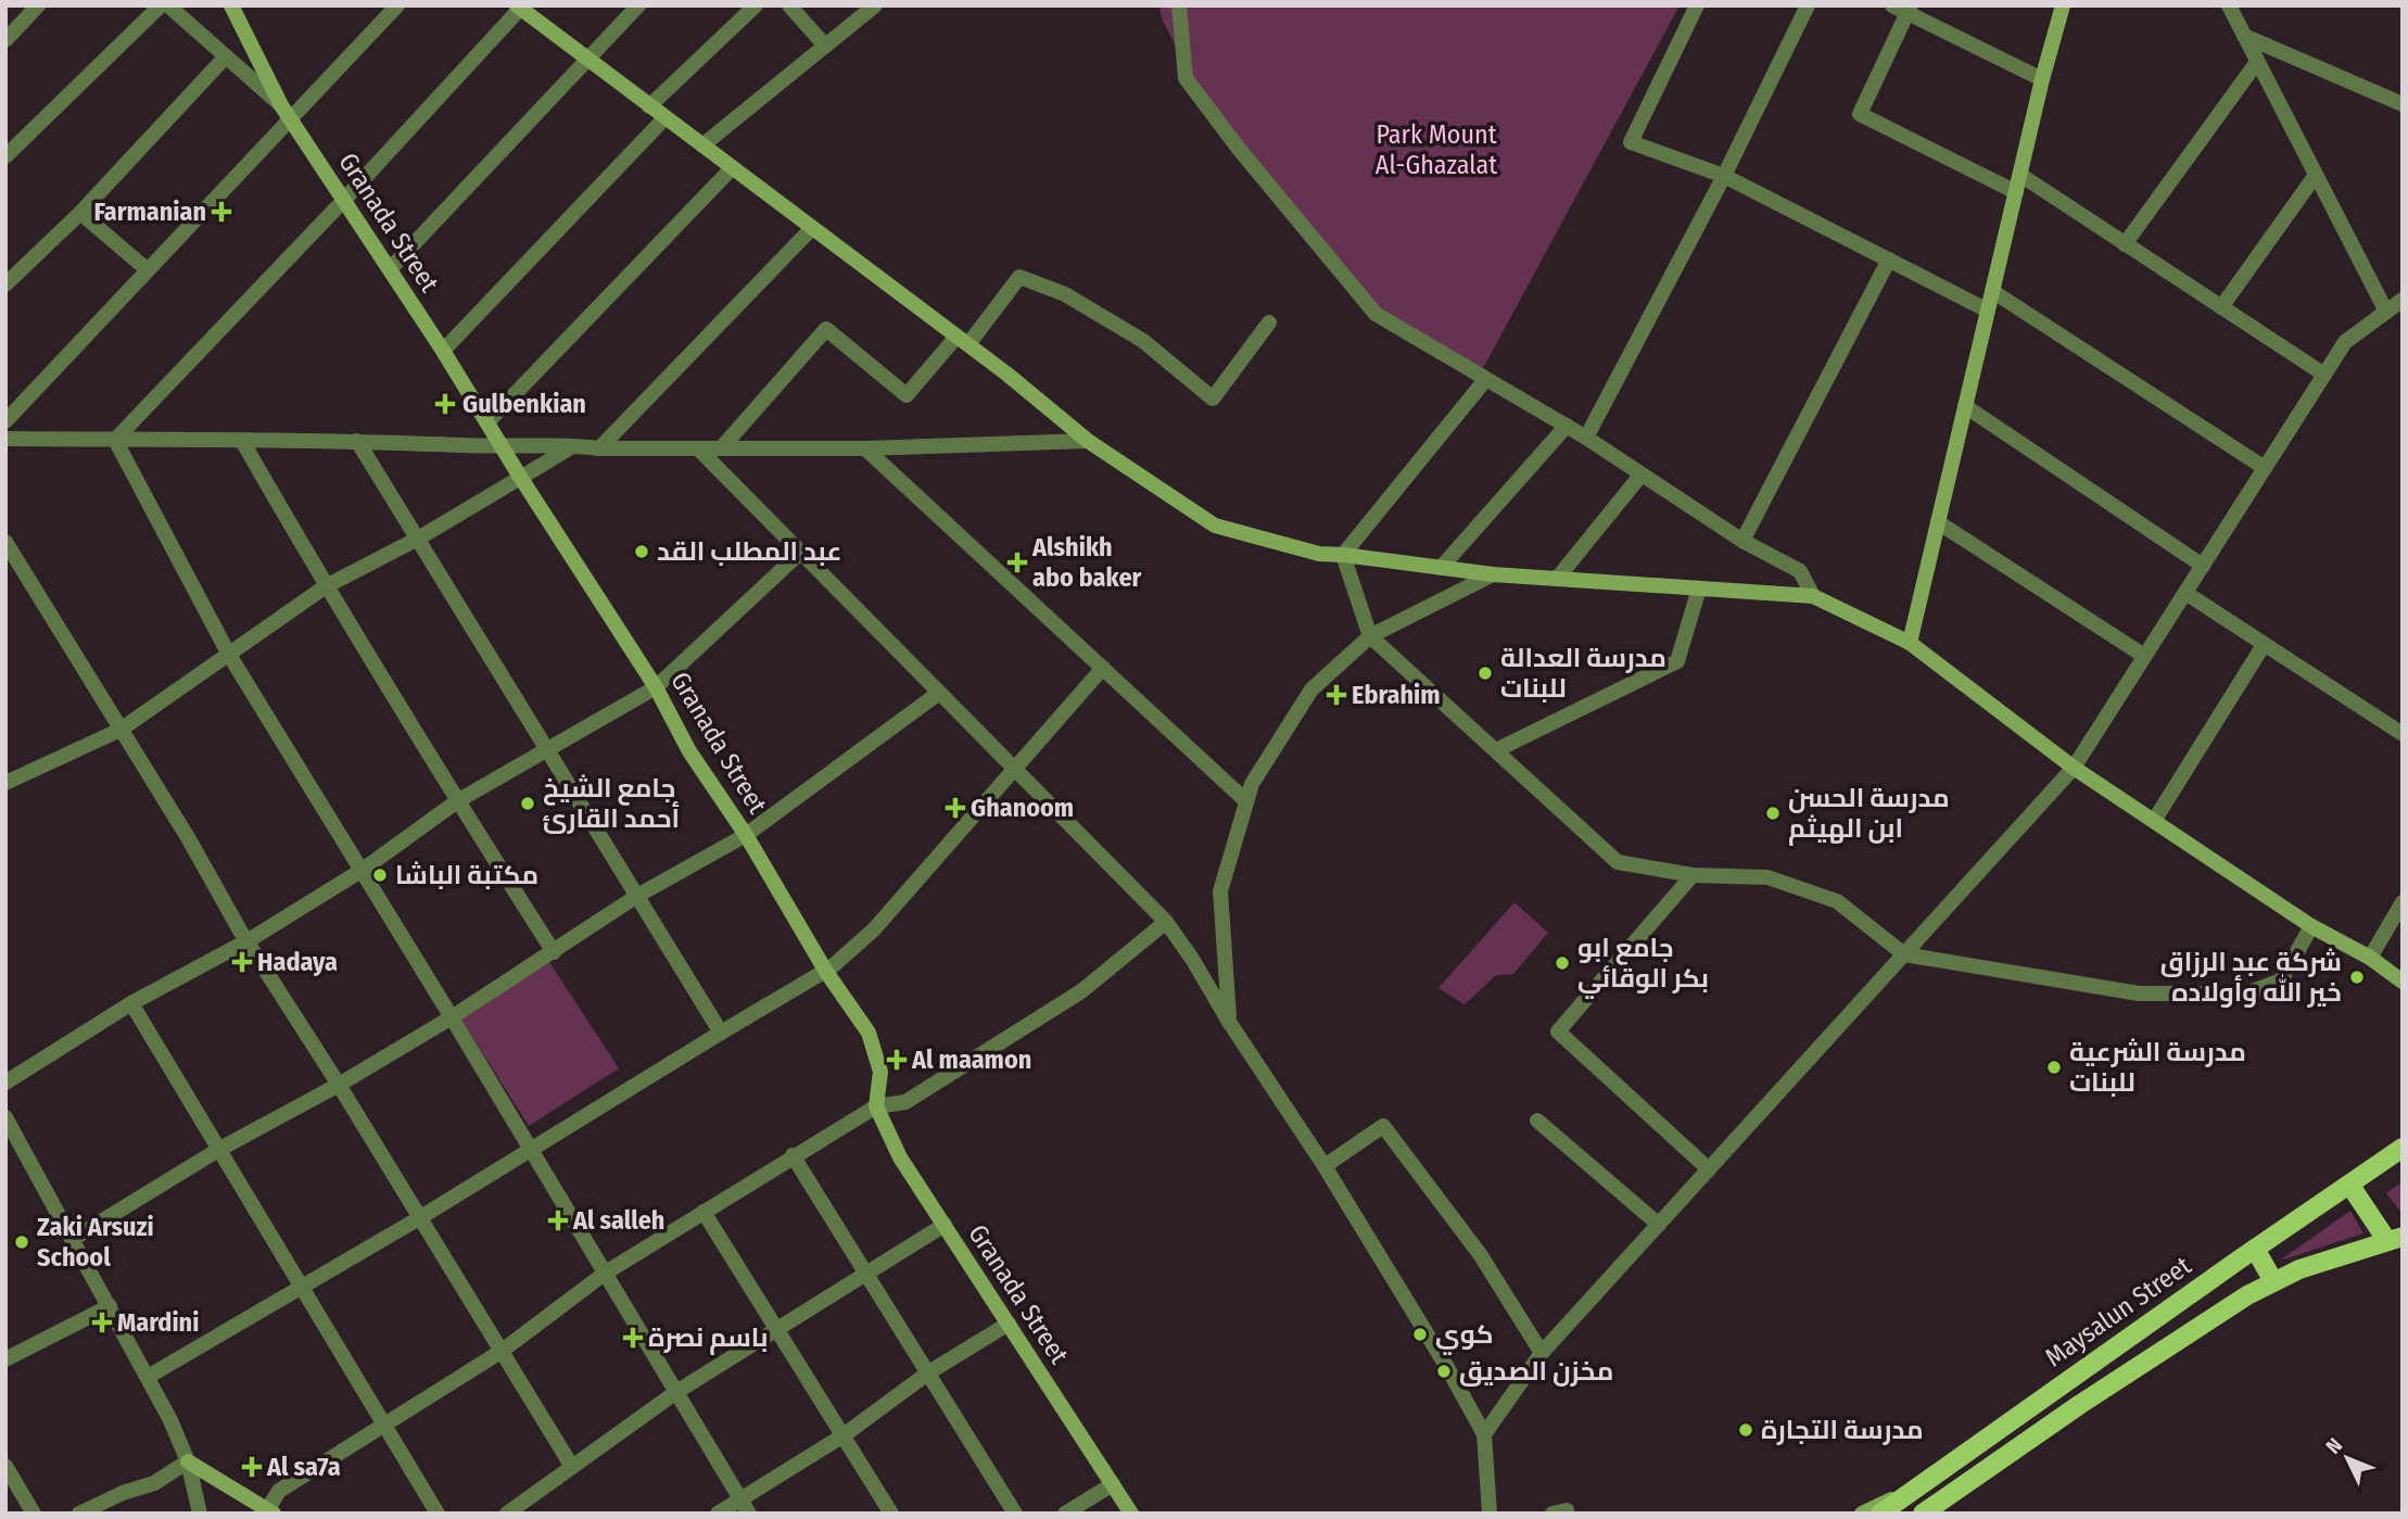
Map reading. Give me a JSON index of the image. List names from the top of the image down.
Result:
{
  "streets": {
    "main road": ["Granada Street", "Maysalun Street"]
  },
  "parks": ["Park Mount Al-Ghazalat"],
  "places": {
    "health": [
      "Farmanian",
      "Gulbenkian",
      "Alshikh abo baker",
      "Ebrahim",
      "Ghanoom",
      "Hadaya",
      "Al maamon",
      "Al salleh",
      "Mardini",
      "باسم نصرة",
      "Al sa7a"
    ],
    "other": [
      "عبد المطلب القد",
      "مدرسة العدالة للبنات",
      "جامع الشيخ أحمد القارئ",
      "مدرسة الحسن ابن الهيثم",
      "مكتبة الباشا",
      "جامع ابو بكر الوقائي",
      "شركة عبد الرزاق خير الله وأولاده",
      "مدرسة الشرعية للبنات",
      "Zaki Arsuzi School",
      "كوي",
      "مخزن الصديق",
      "مدرسة التجارة"
    ]
  },
  "north": "top left"
}
